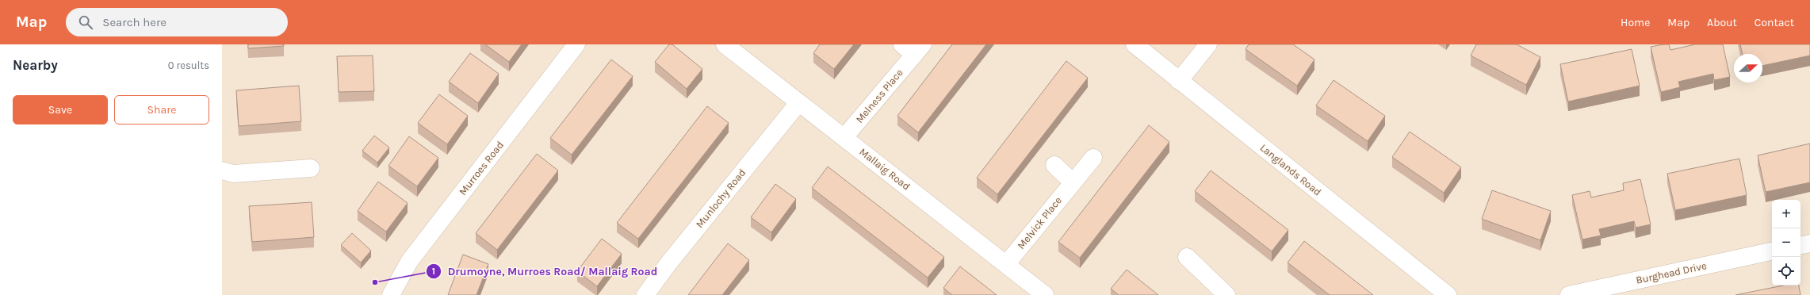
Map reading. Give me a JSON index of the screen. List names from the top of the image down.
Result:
{
  "streets": {
    "street": [
      "Melness Place",
      "Murroes Road",
      "Mallaig Road",
      "Langlands Road",
      "Munlochy Road",
      "Melvick Place",
      "Burghead Drive"
    ]
  },
  "crossings": [
    ["Melness Place", "Mallaig Road"],
    ["Mallaig Road", "Munlochy Road"],
    ["Mallaig Road", "Melvick Place"]
  ],
  "places": ["Drumoyne, Murroes Road/ Mallaig Road"],
  "north": "right",
  "page": {
    "header": "Map",
    "search": "Search here",
    "nav": [
      "Home",
      "Map",
      "About",
      "Contact"
    ],
    "heading": ["Nearby", "0 results"],
    "buttons": ["Save", "Share"],
    "map_buttons": ["+", "−"]
  }
}
